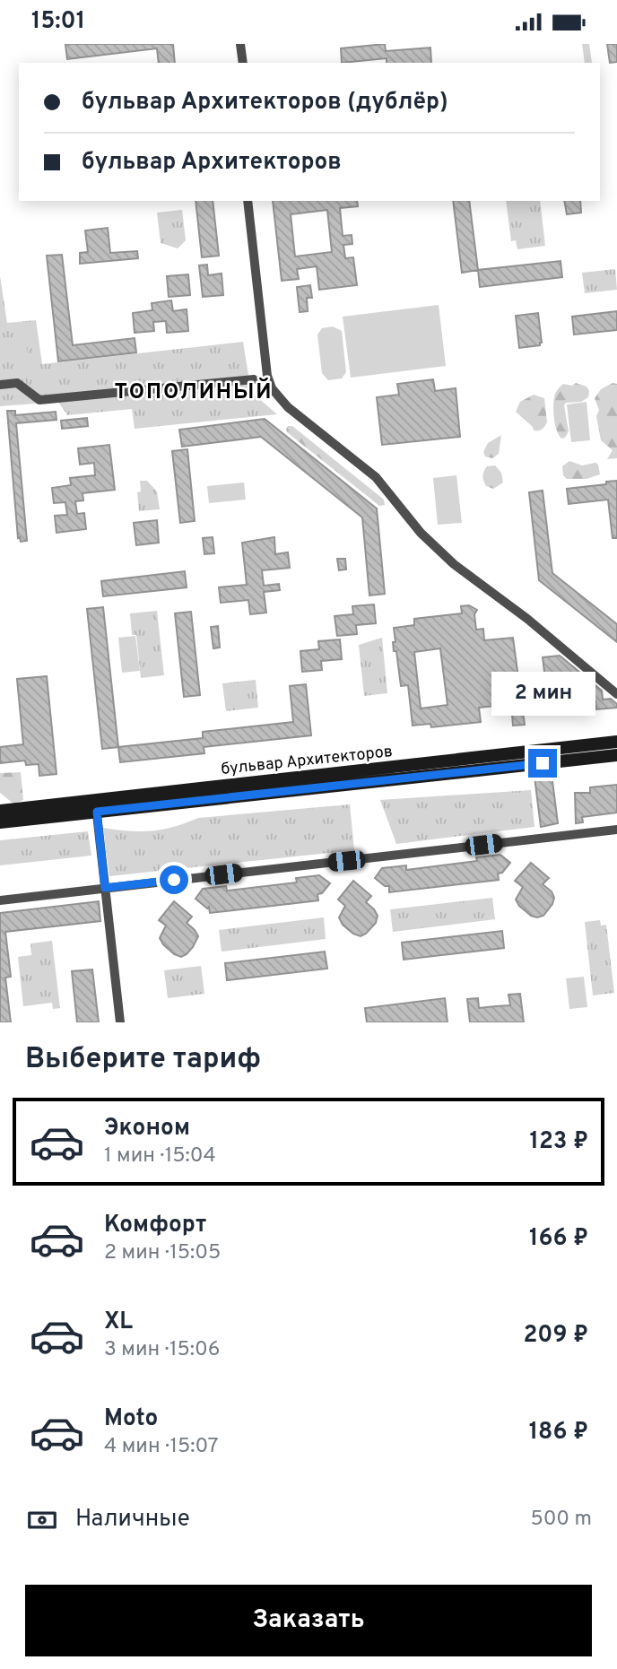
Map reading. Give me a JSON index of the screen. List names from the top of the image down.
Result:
{
  "streets": {
    "main road": ["бульвар Архитекторов"]
  },
  "districts": ["ТОПОЛИНЫЙ"],
  "page": {
    "status": "15:01",
    "banner": ["бульвар Архитекторов (дублёр)", "бульвар Архитекторов"],
    "bubble": "2 мин",
    "heading": "Выберите тариф",
    "list": [
      {
        "name": "Эконом",
        "note": "1 мин · 15:04",
        "value": "123 ₽"
      },
      {
        "name": "Комфорт",
        "note": "2 мин · 15:05",
        "value": "166 ₽"
      },
      {
        "name": "XL",
        "note": "3 мин · 15:06",
        "value": "209 ₽"
      },
      {
        "name": "Moto",
        "note": "4 мин · 15:07",
        "value": "186 ₽"
      }
    ],
    "pay": ["Наличные", "500 m"],
    "buttons": "Заказать"
  }
}
